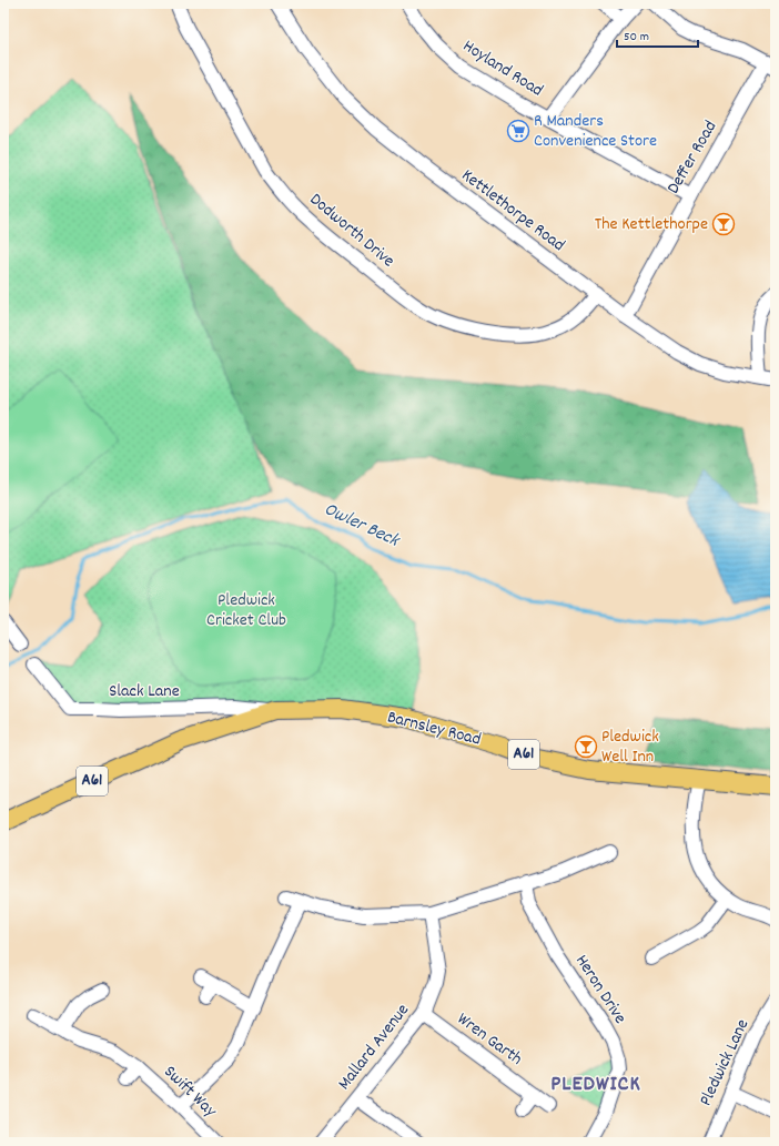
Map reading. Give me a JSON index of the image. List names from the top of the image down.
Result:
{
  "streets": {
    "main road": ["Barnsley Road", "A61"],
    "street": [
      "Hoyland Road",
      "Deffer Road",
      "Kettlethorpe Road",
      "Dodworth Drive",
      "Slack Lane",
      "Heron Drive",
      "Wren Garth",
      "Mallard Avenue",
      "Pledwick Lane",
      "Swift Way"
    ]
  },
  "crossings": [
    ["Hoyland Road", "Deffer Road"],
    ["Deffer Road", "Kettlethorpe Road"],
    ["Kettlethorpe Road", "Dodworth Drive"],
    ["Slack Lane", "Barnsley Road"],
    ["Wren Garth", "Mallard Avenue"]
  ],
  "districts": ["PLEDWICK"],
  "water": ["Owler Beck"],
  "parks": ["Pledwick Cricket Club"],
  "places": {
    "supermarket": ["R Manders Convenience Store"],
    "bar": ["The Kettlethorpe", "Pledwick Well Inn"]
  },
  "scale_bar": "50 m"
}
